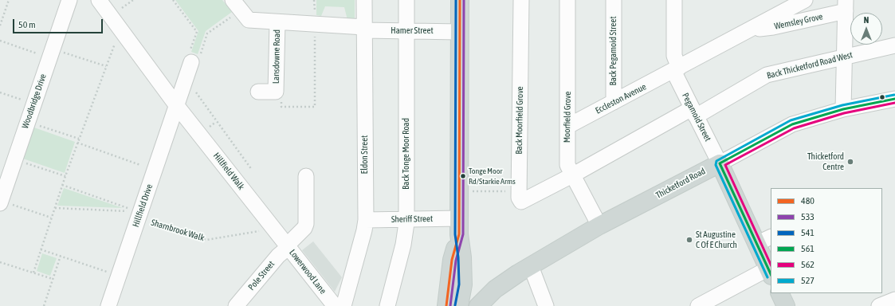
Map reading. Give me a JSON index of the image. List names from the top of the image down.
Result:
{
  "streets": {
    "main road": ["Thicketford Road"],
    "street": [
      "Wemsley Grove",
      "Hamer Street",
      "Back Pegamoid Street",
      "Lansdowne Road",
      "Back Thicketford Road West",
      "Eccleston Avenue",
      "Woodbridge Drive",
      "Moorfield Grove",
      "Pegamoid Street",
      "Back Moorfield Grove",
      "Back Tonge Moor Road",
      "Eldon Street",
      "Hillfield Walk",
      "Hillfield Drive",
      "Sheriff Street",
      "Lowerwood Lane",
      "Pole Street"
    ],
    "path": ["Sharnbrook Walk"]
  },
  "crossings": [
    ["Wemsley Grove", "Eccleston Avenue"],
    ["Wemsley Grove", "Pegamoid Street"],
    ["Hamer Street", "Lansdowne Road"],
    ["Hamer Street", "Back Tonge Moor Road"],
    ["Hamer Street", "Eldon Street"],
    ["Back Pegamoid Street", "Eccleston Avenue"],
    ["Lansdowne Road", "Eldon Street"],
    ["Back Thicketford Road West", "Moorfield Grove"],
    ["Back Thicketford Road West", "Pegamoid Street"],
    ["Eccleston Avenue", "Moorfield Grove"],
    ["Eccleston Avenue", "Pegamoid Street"],
    ["Moorfield Grove", "Thicketford Road"],
    ["Pegamoid Street", "Thicketford Road"],
    ["Back Tonge Moor Road", "Sheriff Street"],
    ["Eldon Street", "Sheriff Street"],
    ["Hillfield Walk", "Hillfield Drive"],
    ["Hillfield Walk", "Sharnbrook Walk"],
    ["Hillfield Walk", "Lowerwood Lane"],
    ["Hillfield Walk", "Pole Street"],
    ["Hillfield Drive", "Sharnbrook Walk"],
    ["Sharnbrook Walk", "Lowerwood Lane"],
    ["Sharnbrook Walk", "Pole Street"],
    ["Lowerwood Lane", "Pole Street"]
  ],
  "places": ["Thicketford Centre", "Tonge Moor Rd/Starkie Arms", "St Augustine C Of E Church"],
  "lines": [
    "transit line 480",
    "transit line 533",
    "transit line 541",
    "transit line 527",
    "transit line 561",
    "transit line 562"
  ],
  "legend": [
    "480",
    "533",
    "541",
    "561",
    "562",
    "527"
  ],
  "scale_bar": "50 m",
  "north": "top"
}
